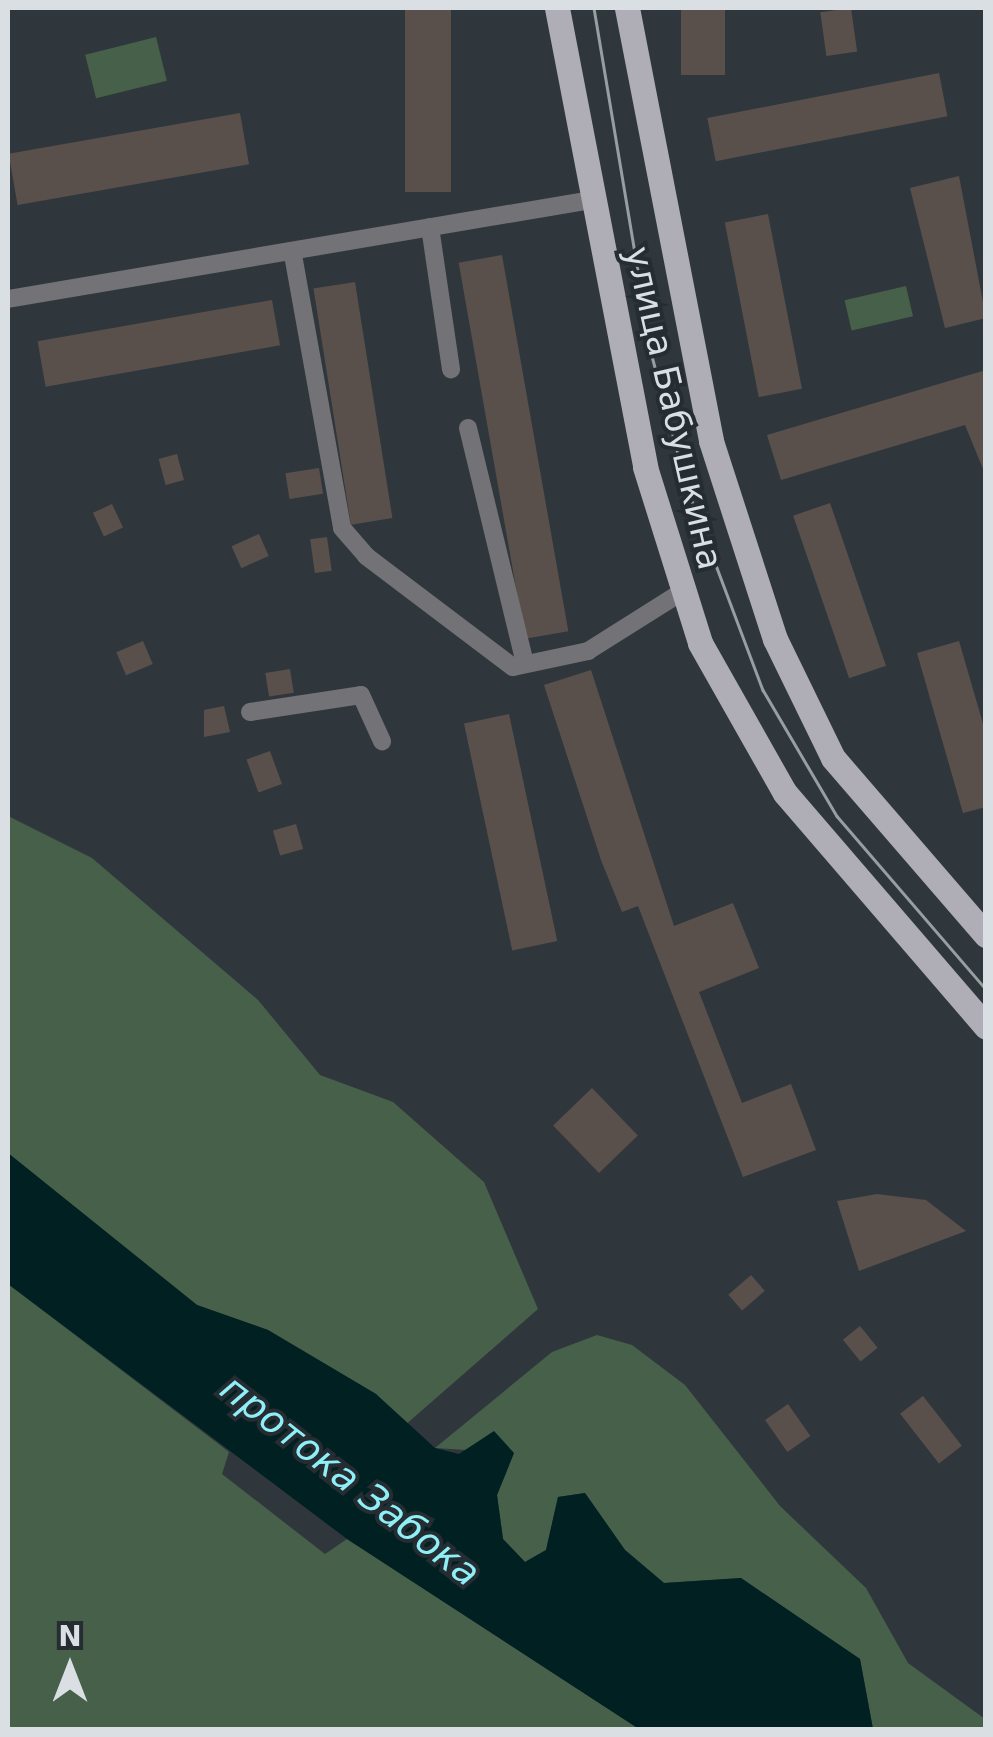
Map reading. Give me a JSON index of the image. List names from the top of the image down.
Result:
{
  "streets": {
    "main road": ["улица Бабушкина"]
  },
  "water": ["протока Забока"],
  "north": "top"
}
